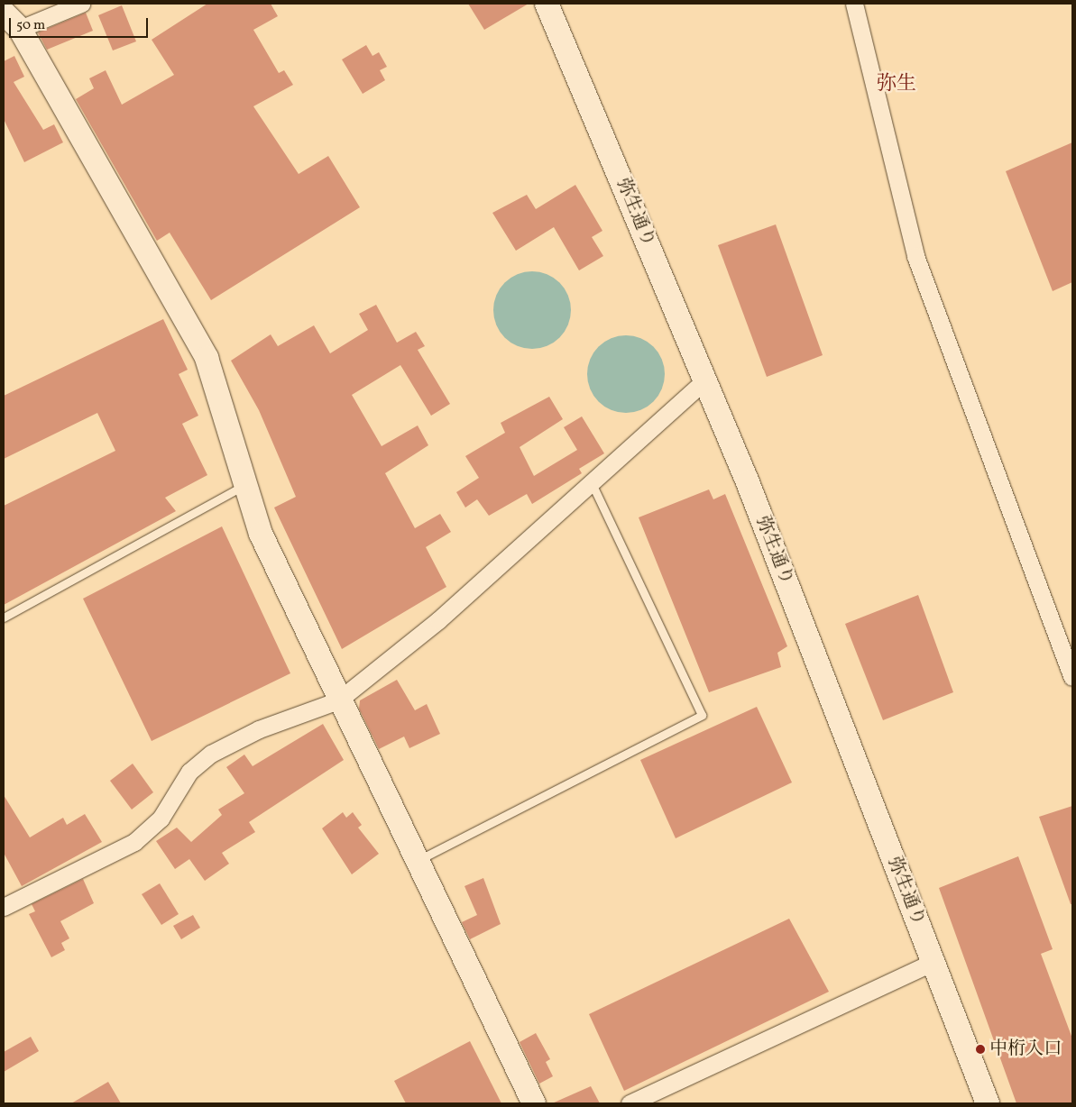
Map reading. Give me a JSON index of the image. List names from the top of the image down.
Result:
{
  "streets": {
    "street": ["弥生通り"]
  },
  "districts": ["弥生"],
  "places": ["中桁入口"],
  "scale_bar": "50 m"
}
